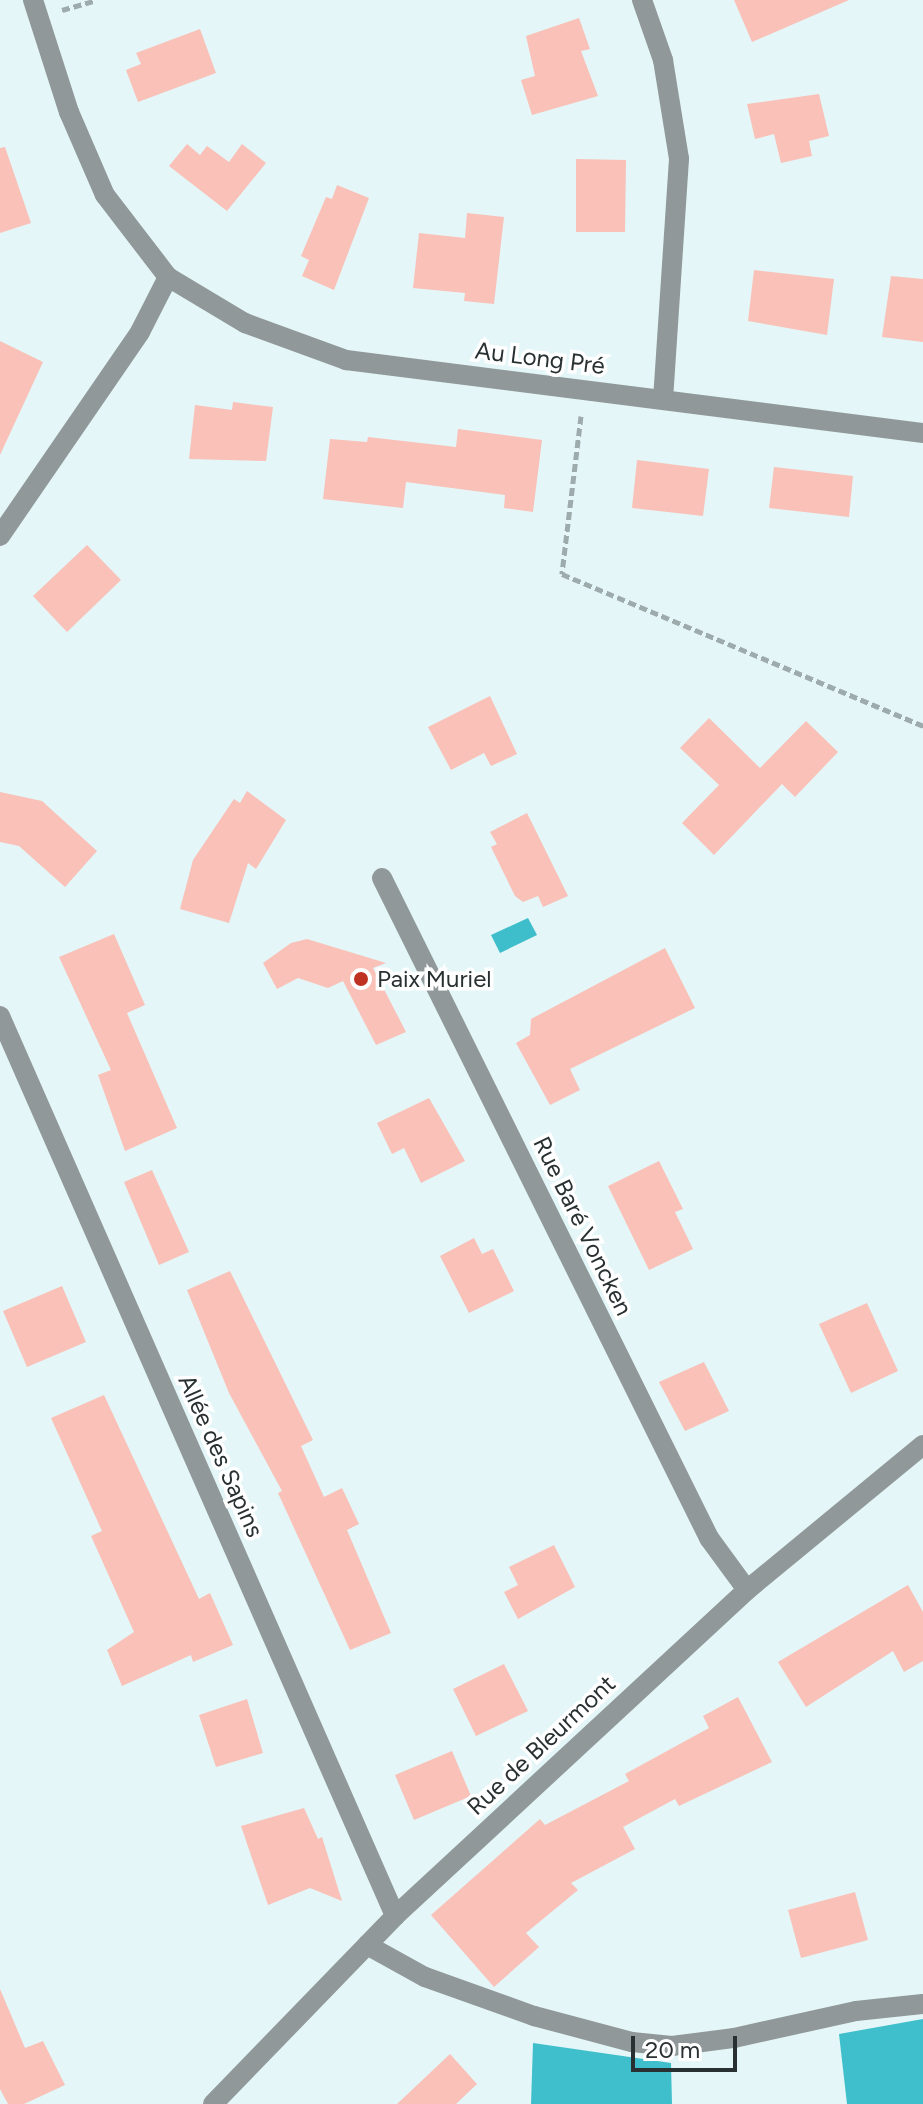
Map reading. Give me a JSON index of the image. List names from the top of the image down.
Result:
{
  "streets": {
    "street": [
      "Au Long Pré",
      "Rue Baré Voncken",
      "Allée des Sapins",
      "Rue de Bleurmont"
    ]
  },
  "crossings": [
    ["Rue Baré Voncken", "Rue de Bleurmont"],
    ["Allée des Sapins", "Rue de Bleurmont"]
  ],
  "places": ["Paix Muriel"],
  "scale_bar": "20 m"
}
